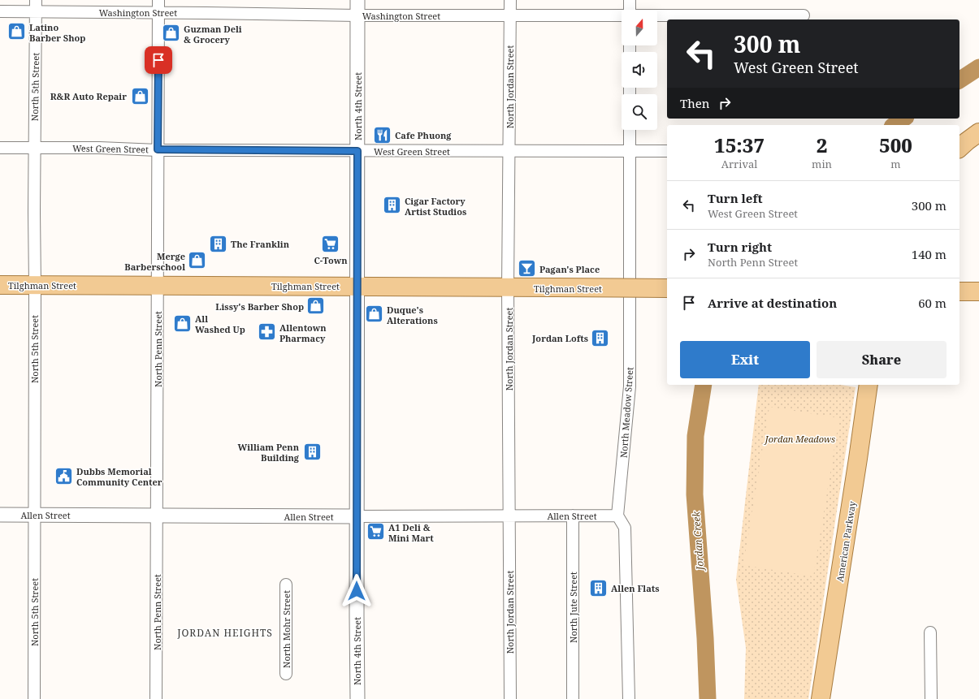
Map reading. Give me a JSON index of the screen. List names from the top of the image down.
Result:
{
  "streets": {
    "main road": ["Tilghman Street", "American Parkway"],
    "street": [
      "Washington Street",
      "North 5th Street",
      "North Jordan Street",
      "North 4th Street",
      "West Green Street",
      "North Penn Street",
      "North Meadow Street",
      "Allen Street",
      "North Jute Street",
      "North Mohr Street"
    ]
  },
  "crossings": [
    ["Washington Street", "North 5th Street"],
    ["Washington Street", "North Jordan Street"],
    ["Washington Street", "North 4th Street"],
    ["Washington Street", "North Penn Street"],
    ["North 5th Street", "West Green Street"],
    ["North 5th Street", "Tilghman Street"],
    ["North 5th Street", "Allen Street"],
    ["North Jordan Street", "West Green Street"],
    ["North Jordan Street", "Tilghman Street"],
    ["North Jordan Street", "Allen Street"],
    ["North 4th Street", "West Green Street"],
    ["North 4th Street", "Tilghman Street"],
    ["North 4th Street", "Allen Street"],
    ["West Green Street", "North Penn Street"],
    ["West Green Street", "North Meadow Street"],
    ["Tilghman Street", "North Penn Street"],
    ["North Penn Street", "Allen Street"],
    ["North Meadow Street", "Allen Street"],
    ["Allen Street", "North Jute Street"]
  ],
  "districts": ["JORDAN HEIGHTS"],
  "water": ["Jordan Creek"],
  "parks": ["Jordan Meadows"],
  "places": {
    "shop": [
      "Latino Barber Shop",
      "Guzman Deli & Grocery",
      "R&R Auto Repair",
      "Merge Barberschool",
      "Lissy's Barber Shop",
      "Duque's Alterations",
      "All Washed Up"
    ],
    "restaurant": ["Cafe Phuong"],
    "building": [
      "Cigar Factory Artist Studios",
      "The Franklin",
      "Jordan Lofts",
      "William Penn Building",
      "Allen Flats"
    ],
    "supermarket": ["C-Town", "A1 Deli & Mini Mart"],
    "bar": ["Pagan's Place"],
    "pharmacy": ["Allentown Pharmacy"],
    "public building": ["Dubbs Memorial Community Center"]
  },
  "north": "top",
  "page": {
    "turn": ["300 m", "West Green Street"],
    "then": "Then",
    "eta": [
      "15:37",
      "Arrival",
      "2",
      "min",
      "500",
      "m"
    ],
    "list": [
      {
        "name": "Turn left",
        "note": "West Green Street",
        "value": "300 m"
      },
      {
        "name": "Turn right",
        "note": "North Penn Street",
        "value": "140 m"
      },
      {
        "name": "Arrive at destination",
        "value": "60 m"
      }
    ],
    "buttons": ["Exit", "Share"]
  }
}
